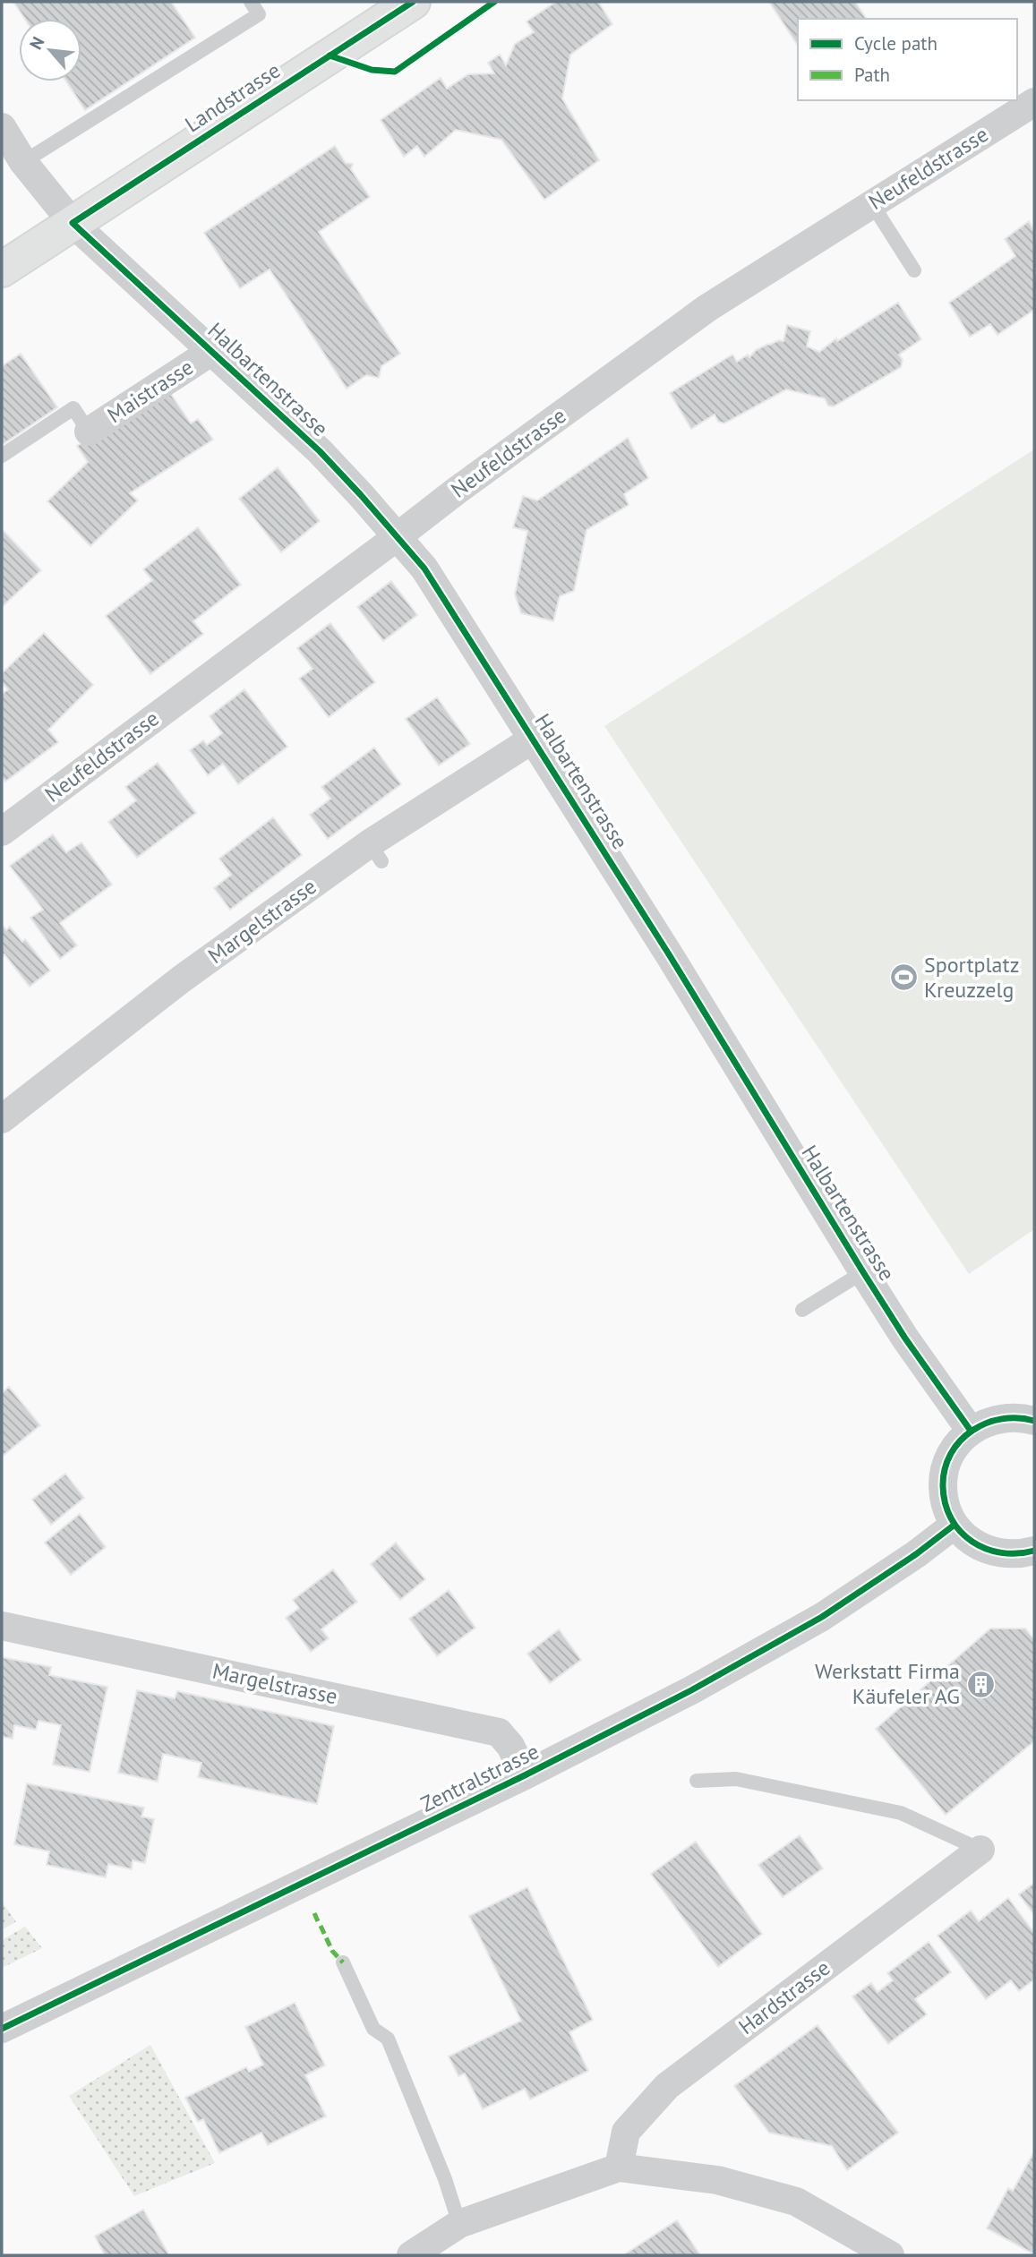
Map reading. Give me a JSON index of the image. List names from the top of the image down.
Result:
{
  "streets": {
    "main road": ["Landstrasse"],
    "street": [
      "Neufeldstrasse",
      "Halbartenstrasse",
      "Maistrasse",
      "Margelstrasse",
      "Zentralstrasse",
      "Hardstrasse"
    ]
  },
  "crossings": [
    ["Landstrasse", "Halbartenstrasse"],
    ["Neufeldstrasse", "Halbartenstrasse"],
    ["Halbartenstrasse", "Maistrasse"],
    ["Halbartenstrasse", "Margelstrasse"],
    ["Margelstrasse", "Zentralstrasse"]
  ],
  "places": {
    "sports": ["Sportplatz Kreuzzelg"],
    "building": ["Werkstatt Firma Käufeler AG"]
  },
  "legend": ["Cycle path", "Path"],
  "north": "top left"
}
